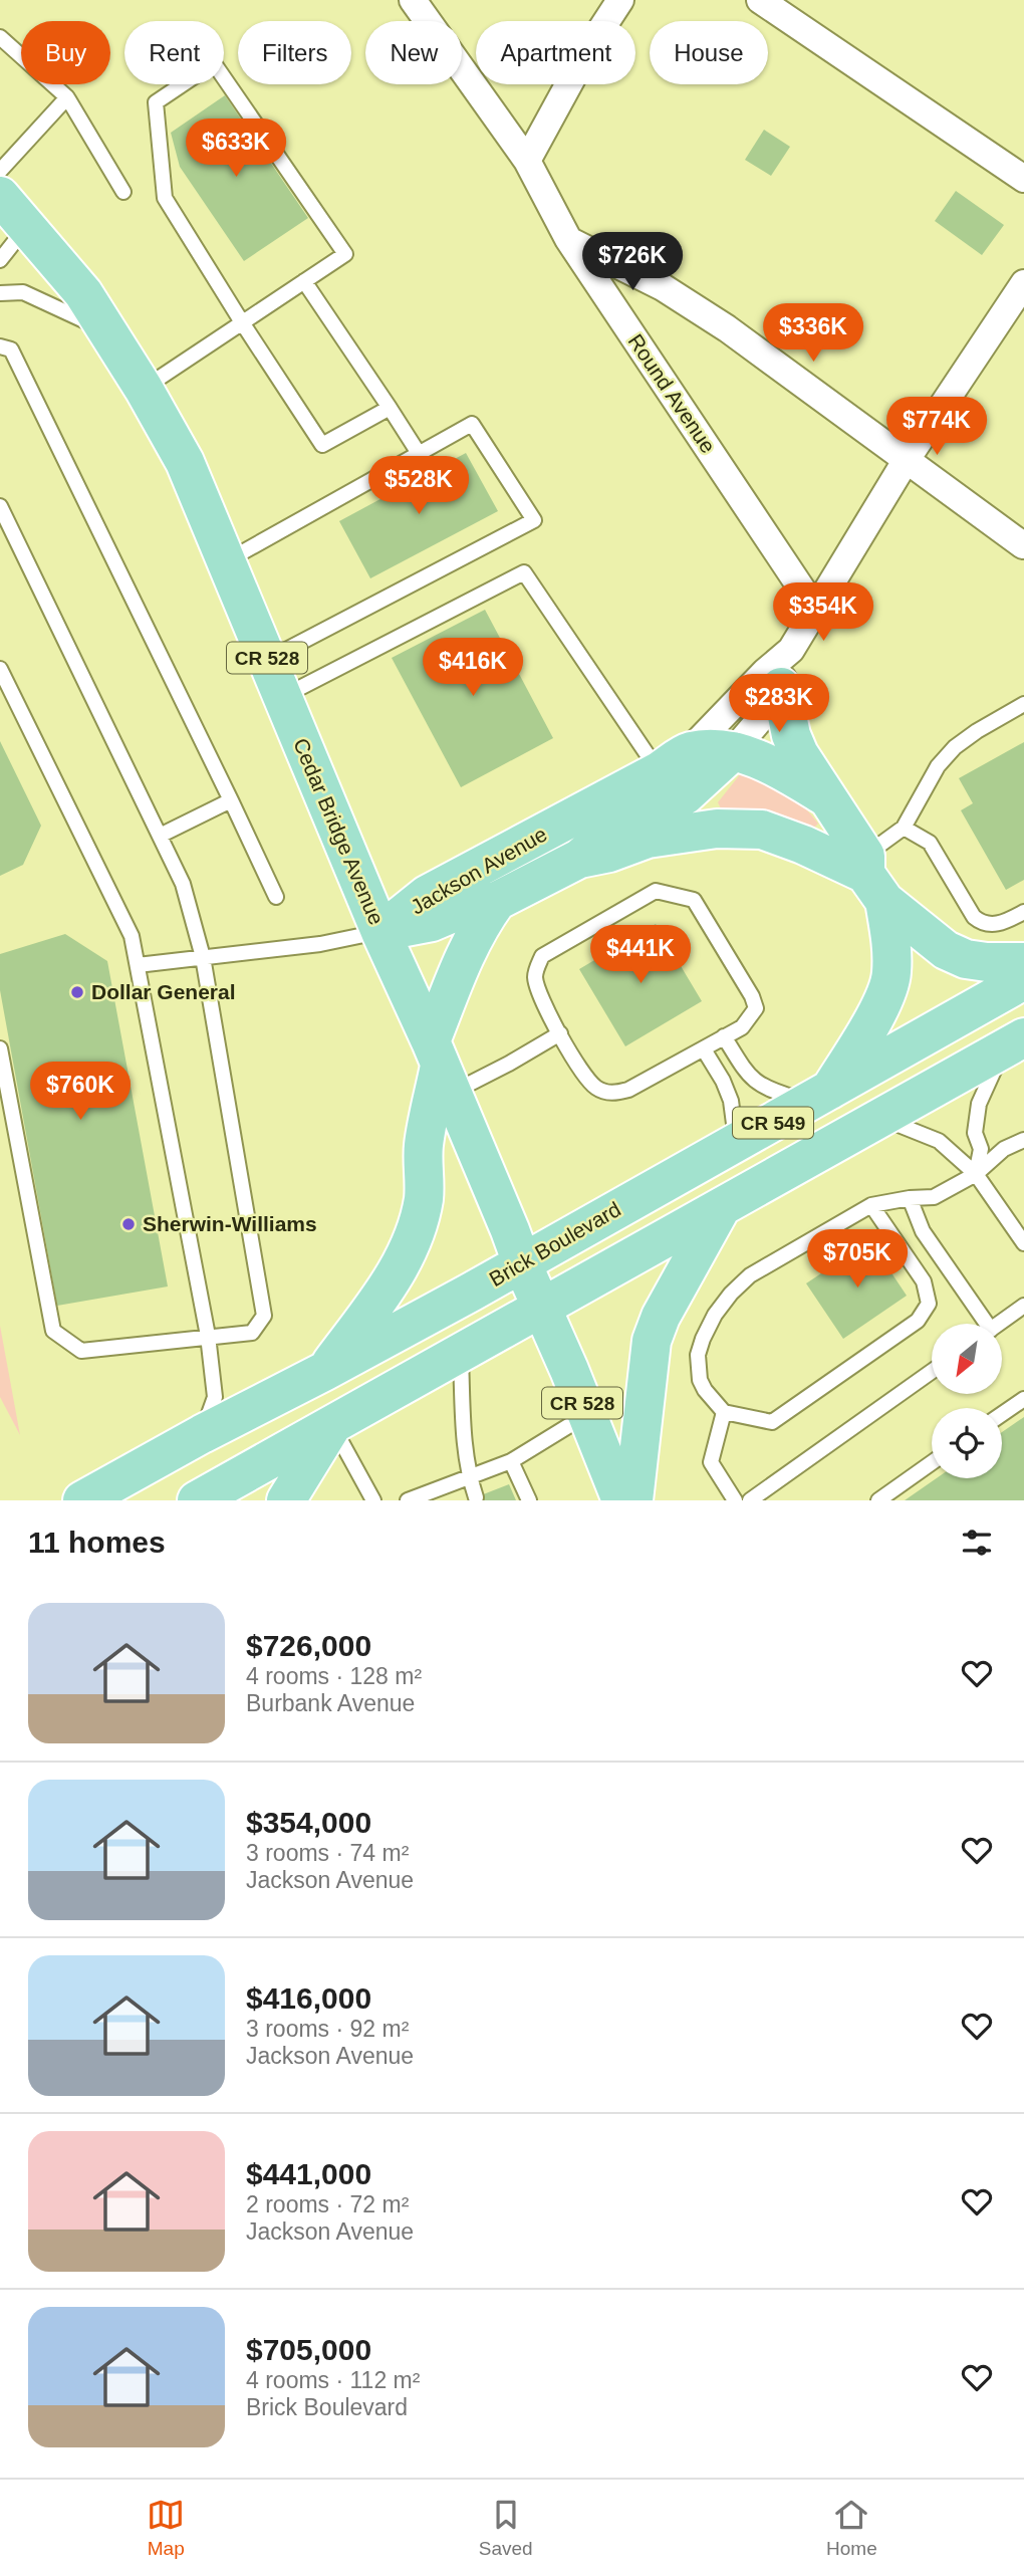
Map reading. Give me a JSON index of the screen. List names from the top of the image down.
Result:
{
  "streets": {
    "main road": [
      "CR 528",
      "Cedar Bridge Avenue",
      "Jackson Avenue",
      "CR 549",
      "Brick Boulevard"
    ],
    "street": ["Round Avenue"]
  },
  "crossings": [
    ["Round Avenue", "Jackson Avenue"],
    ["Cedar Bridge Avenue", "Jackson Avenue"],
    ["Cedar Bridge Avenue", "CR 549"],
    ["Cedar Bridge Avenue", "Brick Boulevard"]
  ],
  "places": ["Dollar General", "Sherwin-Williams"],
  "north": "bottom left",
  "page": {
    "chip": [
      "Buy",
      "Rent",
      "Filters",
      "New",
      "Apartment",
      "House"
    ],
    "price": [
      "$633K",
      "$726K",
      "$336K",
      "$774K",
      "$528K",
      "$354K",
      "$416K",
      "$283K",
      "$441K",
      "$760K",
      "$705K"
    ],
    "heading": "11 homes",
    "list": [
      {
        "name": "$726,000",
        "note": "4 rooms · 128 m² · Burbank Avenue"
      },
      {
        "name": "$354,000",
        "note": "3 rooms · 74 m² · Jackson Avenue"
      },
      {
        "name": "$416,000",
        "note": "3 rooms · 92 m² · Jackson Avenue"
      },
      {
        "name": "$441,000",
        "note": "2 rooms · 72 m² · Jackson Avenue"
      },
      {
        "name": "$705,000",
        "note": "4 rooms · 112 m² · Brick Boulevard"
      }
    ],
    "tabs": ["Map", "Saved", "Home"]
  }
}
